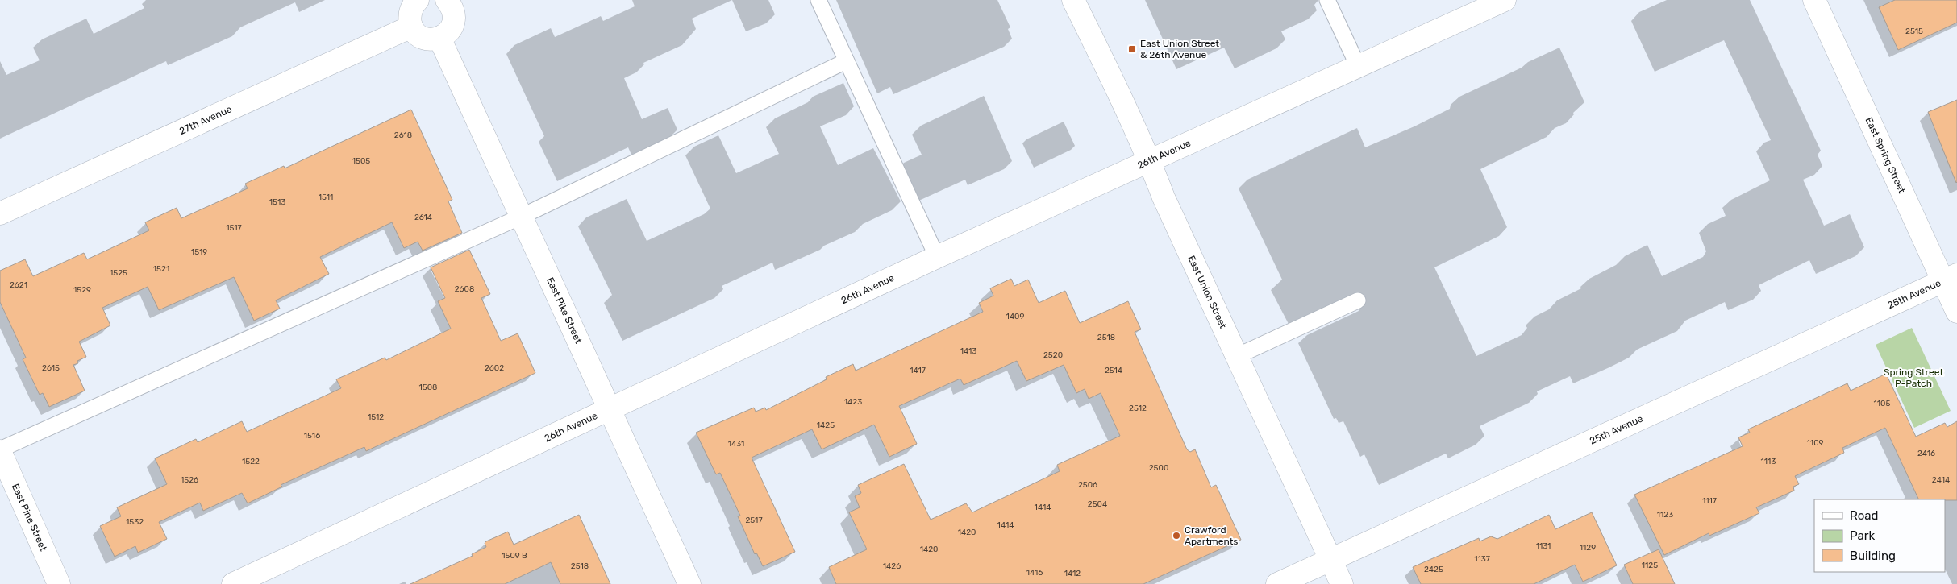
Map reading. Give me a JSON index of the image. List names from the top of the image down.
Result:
{
  "streets": {
    "street": [
      "27th Avenue",
      "26th Avenue",
      "East Spring Street",
      "East Union Street",
      "25th Avenue",
      "East Pike Street",
      "East Pine Street"
    ]
  },
  "crossings": [
    ["26th Avenue", "East Union Street"],
    ["26th Avenue", "East Pike Street"],
    ["East Spring Street", "25th Avenue"],
    ["East Union Street", "25th Avenue"]
  ],
  "parks": ["Spring Street P-Patch"],
  "places": {
    "transit": ["East Union Street & 26th Avenue"],
    "other": ["Crawford Apartments"]
  },
  "house_numbers": [
    "2515",
    "2618",
    "1505",
    "1511",
    "1513",
    "2614",
    "1517",
    "1519",
    "1521",
    "1525",
    "2621",
    "2608",
    "1529",
    "1409",
    "2518",
    "1413",
    "2520",
    "2615",
    "2602",
    "1417",
    "2514",
    "1508",
    "1423",
    "1105",
    "2512",
    "1512",
    "1425",
    "1516",
    "1109",
    "1431",
    "2416",
    "1522",
    "1113",
    "2500",
    "1526",
    "2414",
    "2506",
    "1117",
    "2504",
    "1414",
    "1123",
    "2517",
    "1532",
    "1414",
    "1420",
    "1131",
    "1129",
    "1420",
    "1509 B",
    "1137",
    "1125",
    "2518",
    "1426",
    "2425",
    "1416",
    "1412"
  ],
  "legend": ["Road", "Park", "Building"]
}
